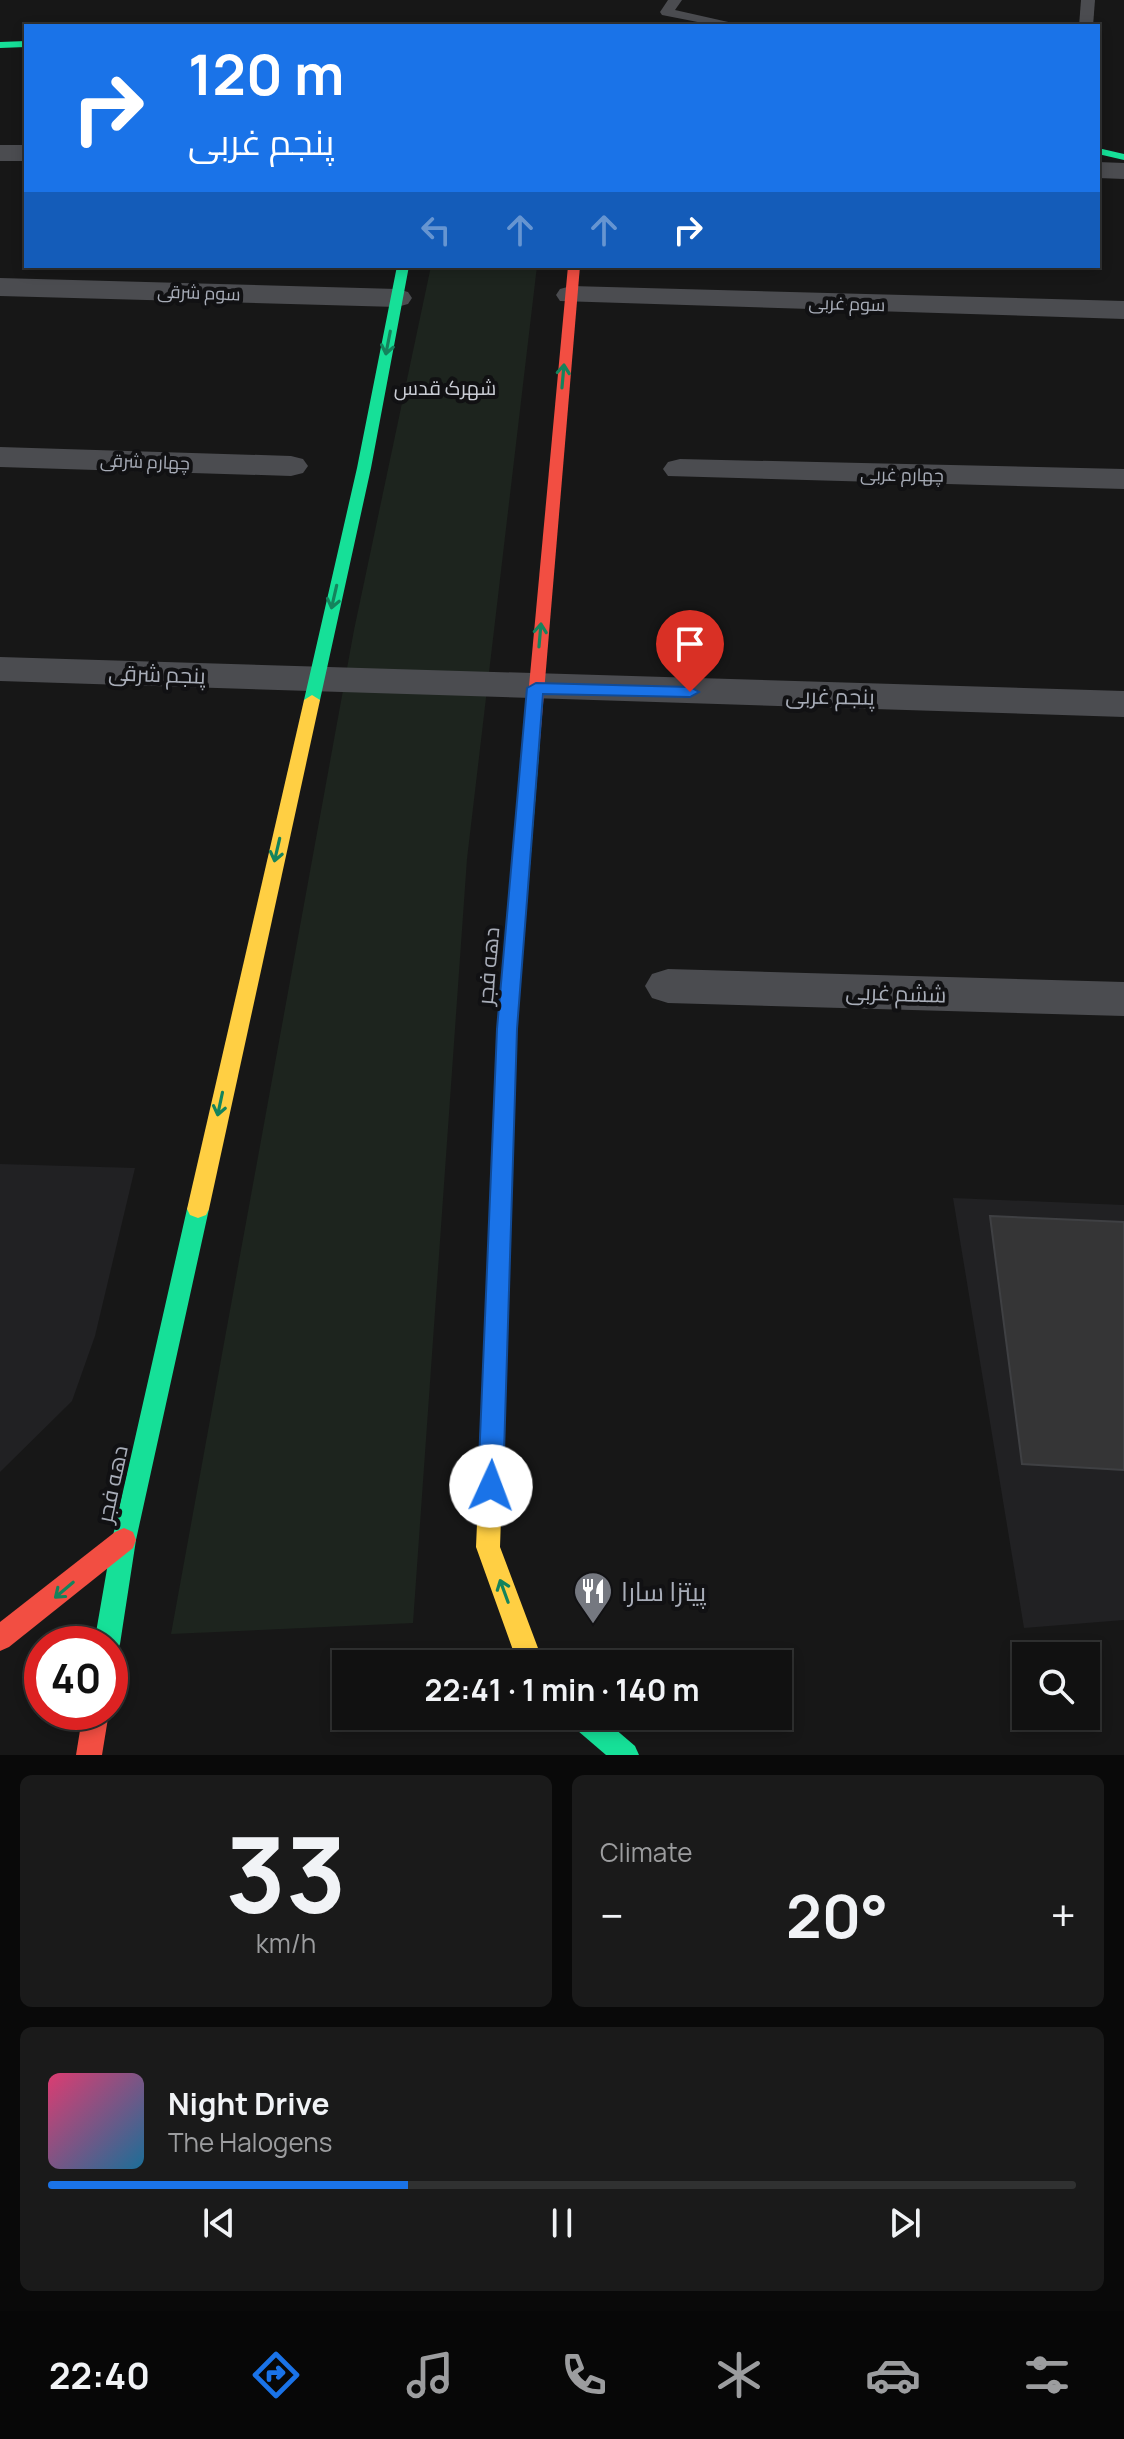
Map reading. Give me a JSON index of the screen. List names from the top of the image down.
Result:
{
  "streets": {
    "street": [
      "سوم شرقی",
      "سوم غربی",
      "چهارم شرقی",
      "چهارم غربی",
      "پنجم شرقی",
      "پنجم غربی",
      "دهه فجر",
      "ششم غربی"
    ]
  },
  "crossings": [
    ["سوم شرقی", "دهه فجر"],
    ["سوم غربی", "دهه فجر"],
    ["پنجم شرقی", "پنجم غربی"],
    ["پنجم شرقی", "دهه فجر"],
    ["پنجم غربی", "دهه فجر"]
  ],
  "districts": ["شهرک قدس"],
  "places": {
    "restaurant": ["پیتزا سارا"]
  },
  "page": {
    "turn": ["120 m", "پنجم غربی"],
    "limit": "40",
    "trip": "22:41 · 1 min · 140 m",
    "tile": [
      ["33", "km/h"],
      "Climate"
    ],
    "heat": ["−", "20°", "+"],
    "song": ["Night Drive", "The Halogens"],
    "tabs": "22:40"
  }
}
